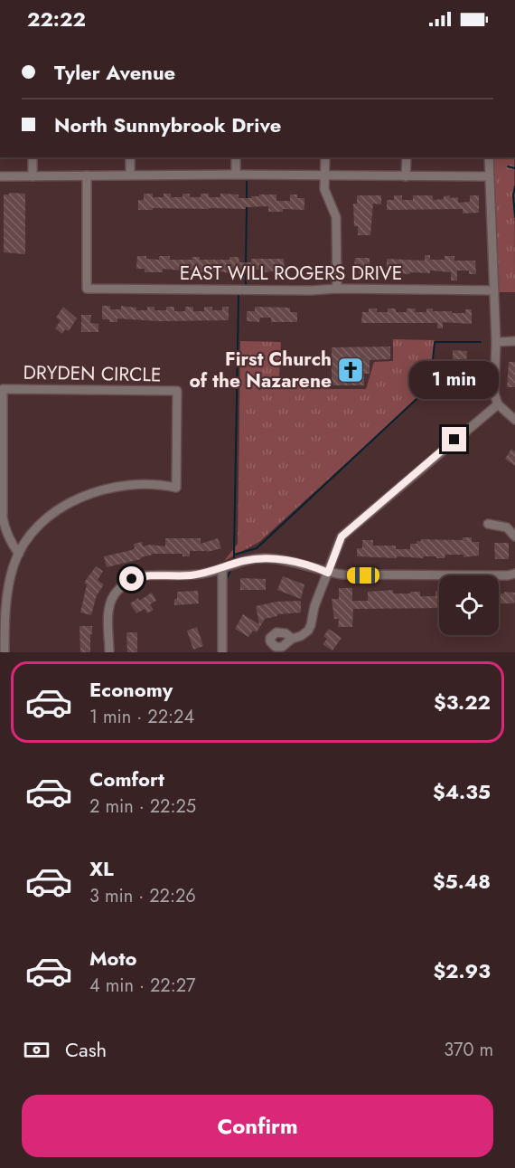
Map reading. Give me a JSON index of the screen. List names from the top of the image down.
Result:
{
  "streets": {
    "street": ["EAST WILL ROGERS DRIVE", "DRYDEN CIRCLE"]
  },
  "places": {
    "church": ["First Church of the Nazarene"]
  },
  "page": {
    "status": "22:22",
    "banner": ["Tyler Avenue", "North Sunnybrook Drive"],
    "bubble": "1 min",
    "list": [
      {
        "name": "Economy",
        "note": "1 min · 22:24",
        "value": "$3.22"
      },
      {
        "name": "Comfort",
        "note": "2 min · 22:25",
        "value": "$4.35"
      },
      {
        "name": "XL",
        "note": "3 min · 22:26",
        "value": "$5.48"
      },
      {
        "name": "Moto",
        "note": "4 min · 22:27",
        "value": "$2.93"
      }
    ],
    "pay": ["Cash", "370 m"],
    "buttons": "Confirm"
  }
}
